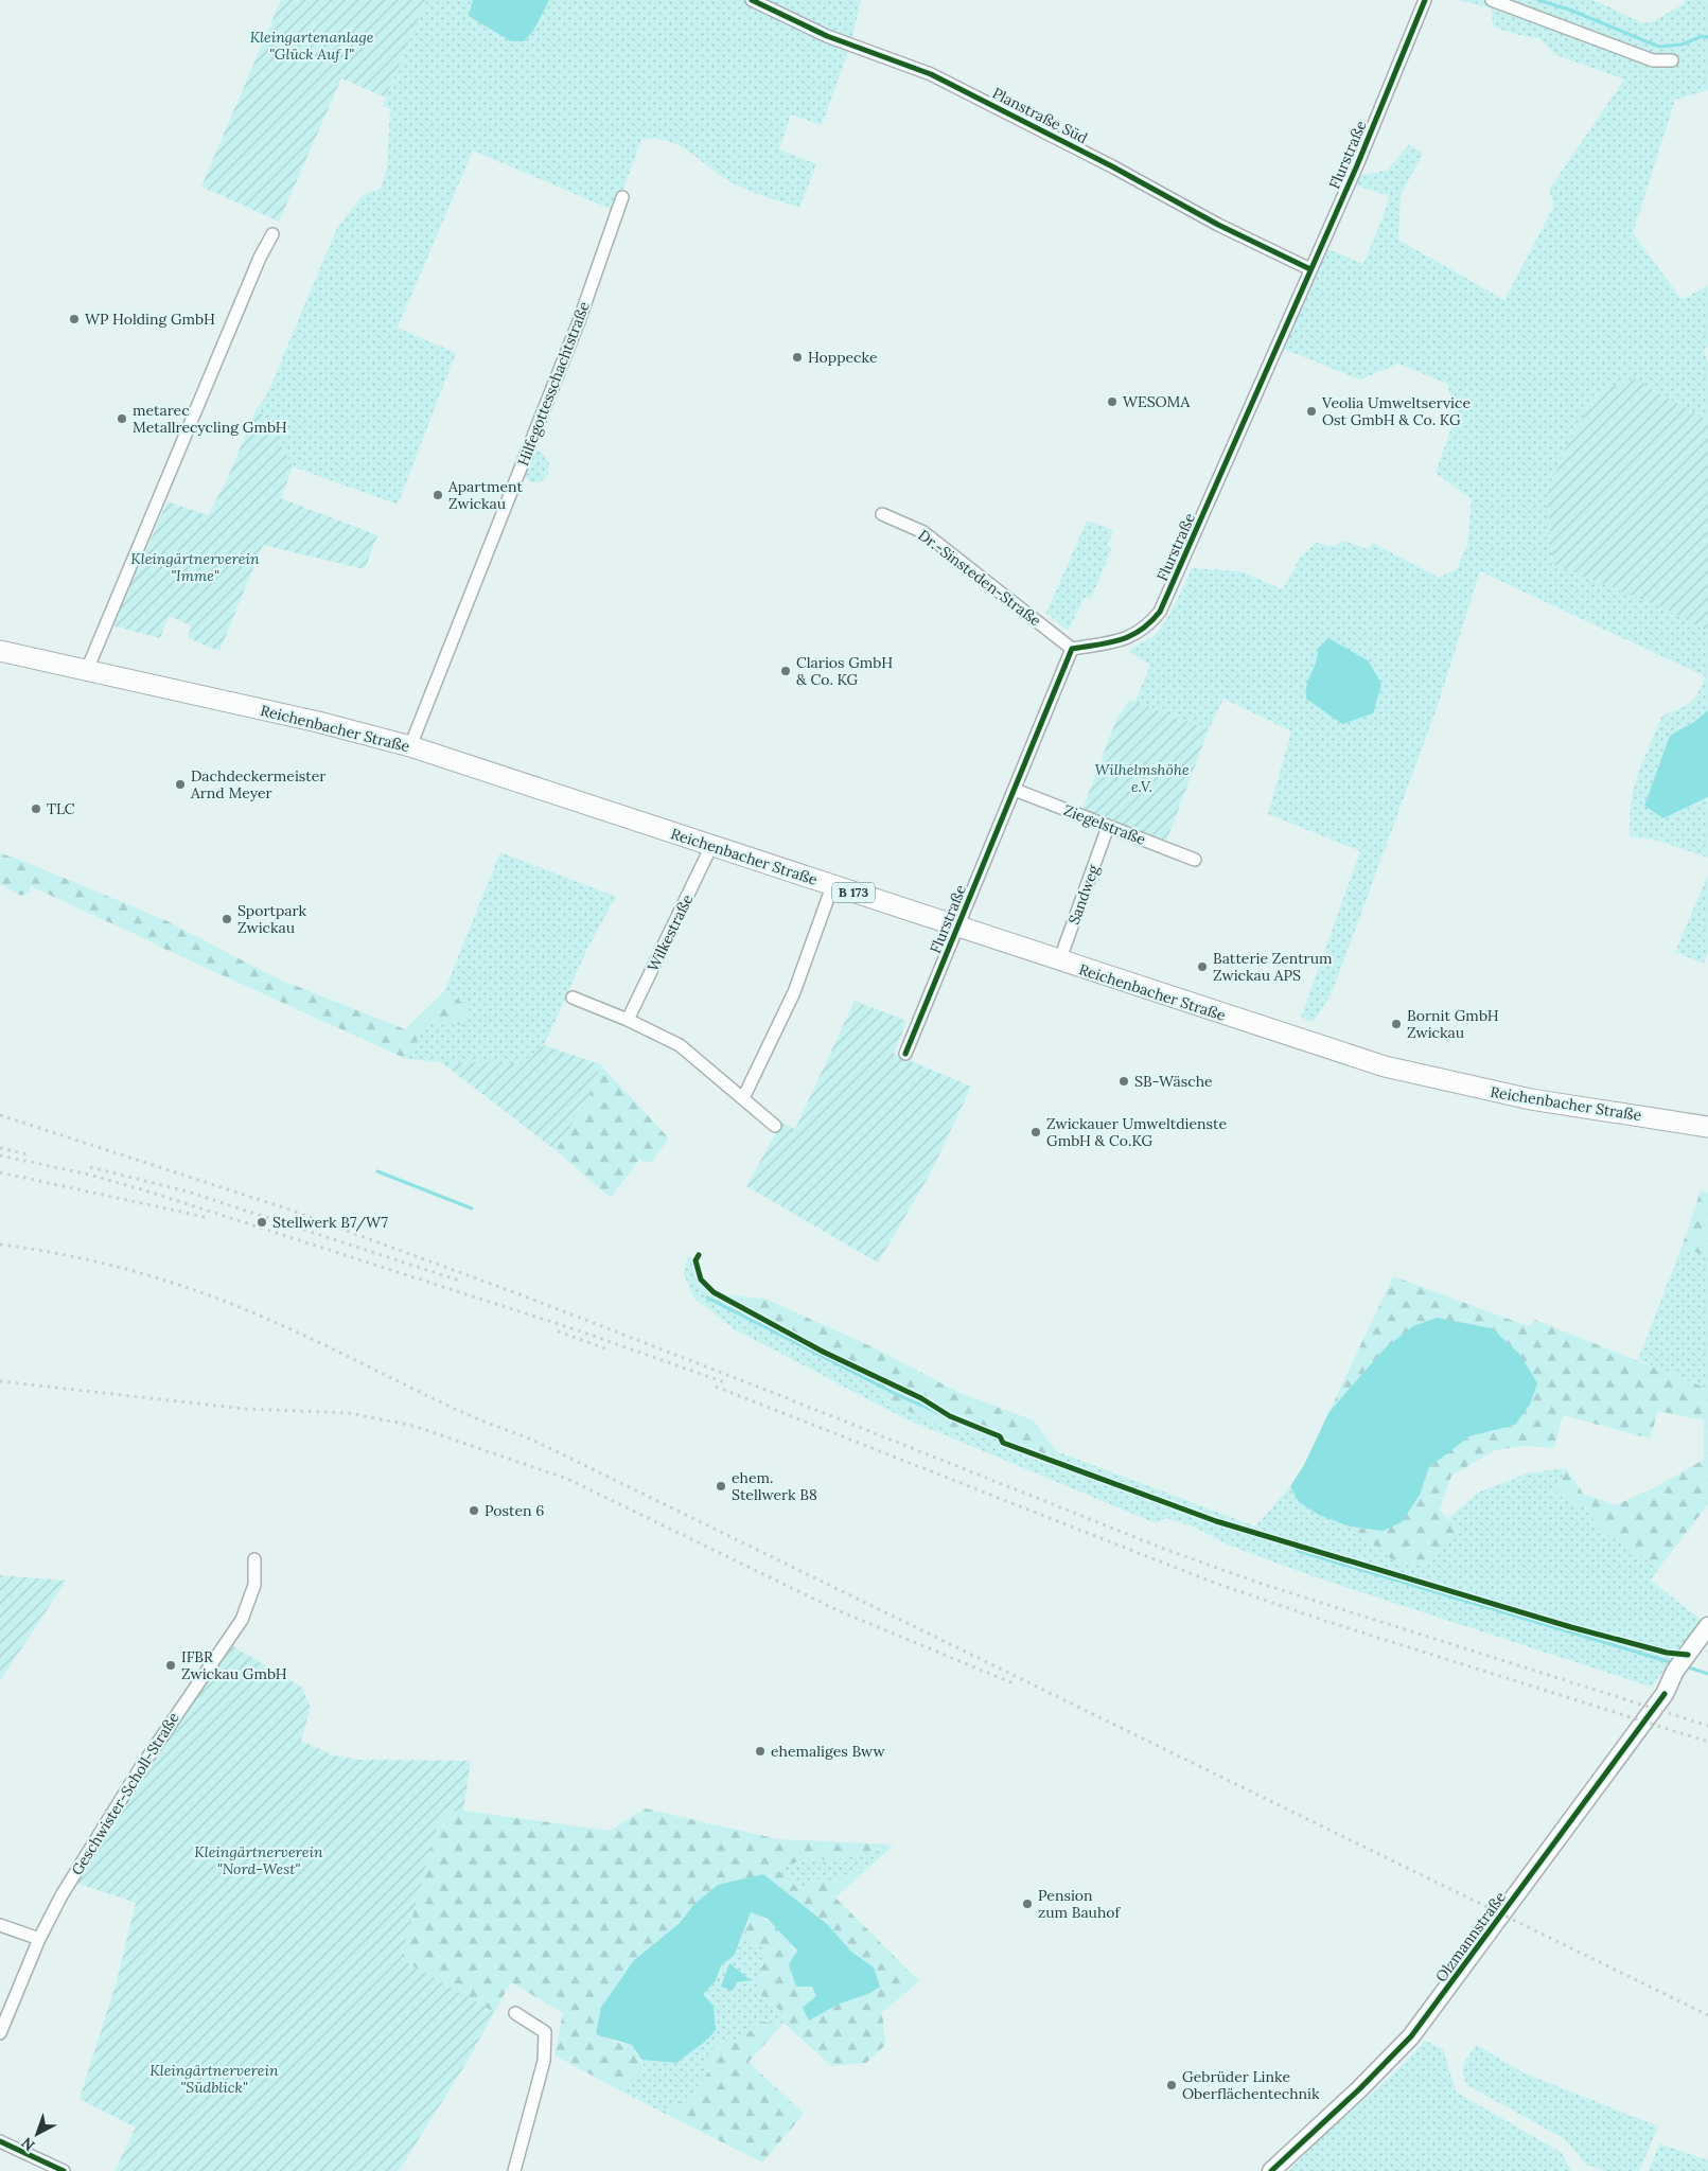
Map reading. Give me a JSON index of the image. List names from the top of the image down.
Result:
{
  "streets": {
    "main road": ["Reichenbacher Straße", "B 173", "Olzmannstraße"],
    "street": [
      "Planstraße Süd",
      "Flurstraße",
      "Hilfegottesschachtstraße",
      "Dr.-Sinsteden-Straße",
      "Ziegelstraße",
      "Sandweg",
      "Wilkestraße",
      "Geschwister-Scholl-Straße"
    ]
  },
  "crossings": [
    ["Planstraße Süd", "Flurstraße"],
    ["Flurstraße", "Dr.-Sinsteden-Straße"],
    ["Flurstraße", "Reichenbacher Straße"],
    ["Flurstraße", "Ziegelstraße"],
    ["Hilfegottesschachtstraße", "Reichenbacher Straße"],
    ["Reichenbacher Straße", "Sandweg"],
    ["Reichenbacher Straße", "Wilkestraße"],
    ["Ziegelstraße", "Sandweg"]
  ],
  "parks": [
    "Kleingartenanlage \"Glück Auf I\"",
    "Kleingärtnerverein \"Imme\"",
    "Wilhelmshöhe e.V.",
    "Kleingärtnerverein \"Nord-West\"",
    "Kleingärtnerverein \"Südblick\""
  ],
  "places": [
    "WP Holding GmbH",
    "Hoppecke",
    "WESOMA",
    "Veolia Umweltservice Ost GmbH & Co. KG",
    "metarec Metallrecycling GmbH",
    "Apartment Zwickau",
    "Clarios GmbH & Co. KG",
    "Dachdeckermeister Arnd Meyer",
    "TLC",
    "Sportpark Zwickau",
    "Batterie Zentrum Zwickau APS",
    "Bornit GmbH Zwickau",
    "SB-Wäsche",
    "Zwickauer Umweltdienste GmbH & Co.KG",
    "Stellwerk B7/W7",
    "ehem. Stellwerk B8",
    "Posten 6",
    "IFBR Zwickau GmbH",
    "ehemaliges Bww",
    "Pension zum Bauhof",
    "Gebrüder Linke Oberflächentechnik"
  ],
  "north": "bottom left"
}
